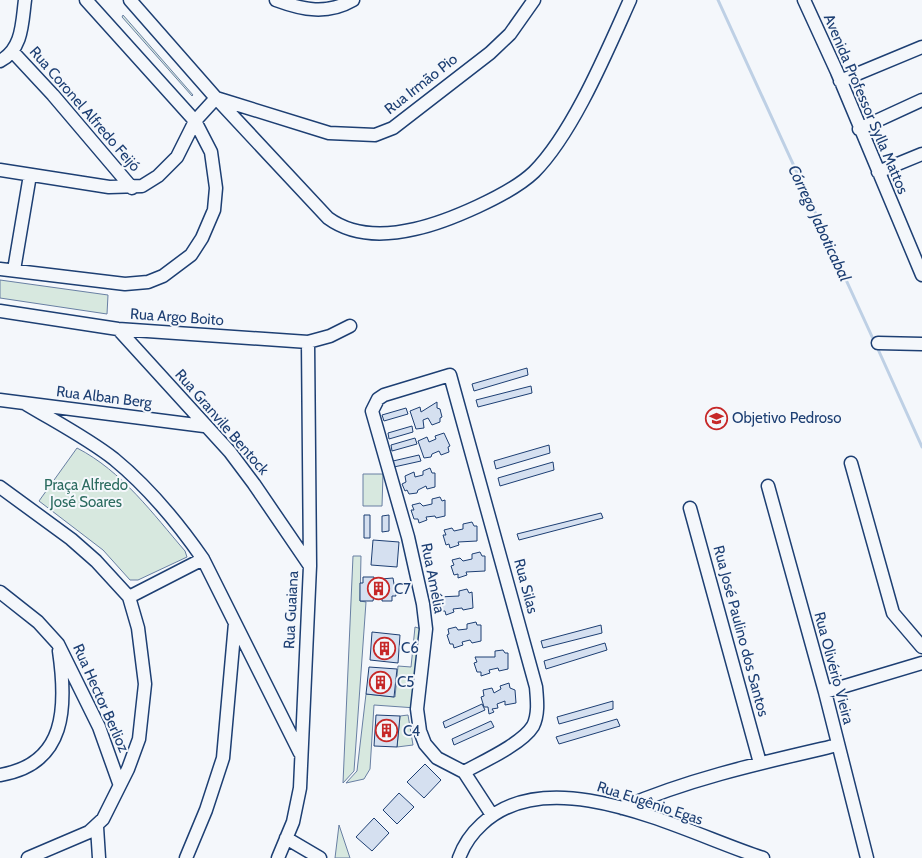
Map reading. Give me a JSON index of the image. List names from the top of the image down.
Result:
{
  "streets": {
    "street": [
      "Rua Irmão Pio",
      "Avenida Professor Sylla Mattos",
      "Rua Coronel Alfredo Feijó",
      "Rua Argo Boito",
      "Rua Alban Berg",
      "Rua Granvile Bentock",
      "Rua Amélia",
      "Rua Silas",
      "Rua Guaiana",
      "Rua José Paulino dos Santos",
      "Rua Olivério Vieira",
      "Rua Hector Berlioz",
      "Rua Eugênio Egas"
    ]
  },
  "crossings": [
    ["Rua Argo Boito", "Rua Granvile Bentock"],
    ["Rua Argo Boito", "Rua Guaiana"],
    ["Rua Alban Berg", "Rua Granvile Bentock"],
    ["Rua Granvile Bentock", "Rua Guaiana"],
    ["Rua Amélia", "Rua Silas"],
    ["Rua Amélia", "Rua Eugênio Egas"]
  ],
  "water": ["Córrego Jaboticabal"],
  "parks": ["Praça Alfredo José Soares"],
  "places": {
    "school or university": ["Objetivo Pedroso"],
    "building": [
      "C7",
      "C6",
      "C5",
      "C4"
    ]
  }
}
